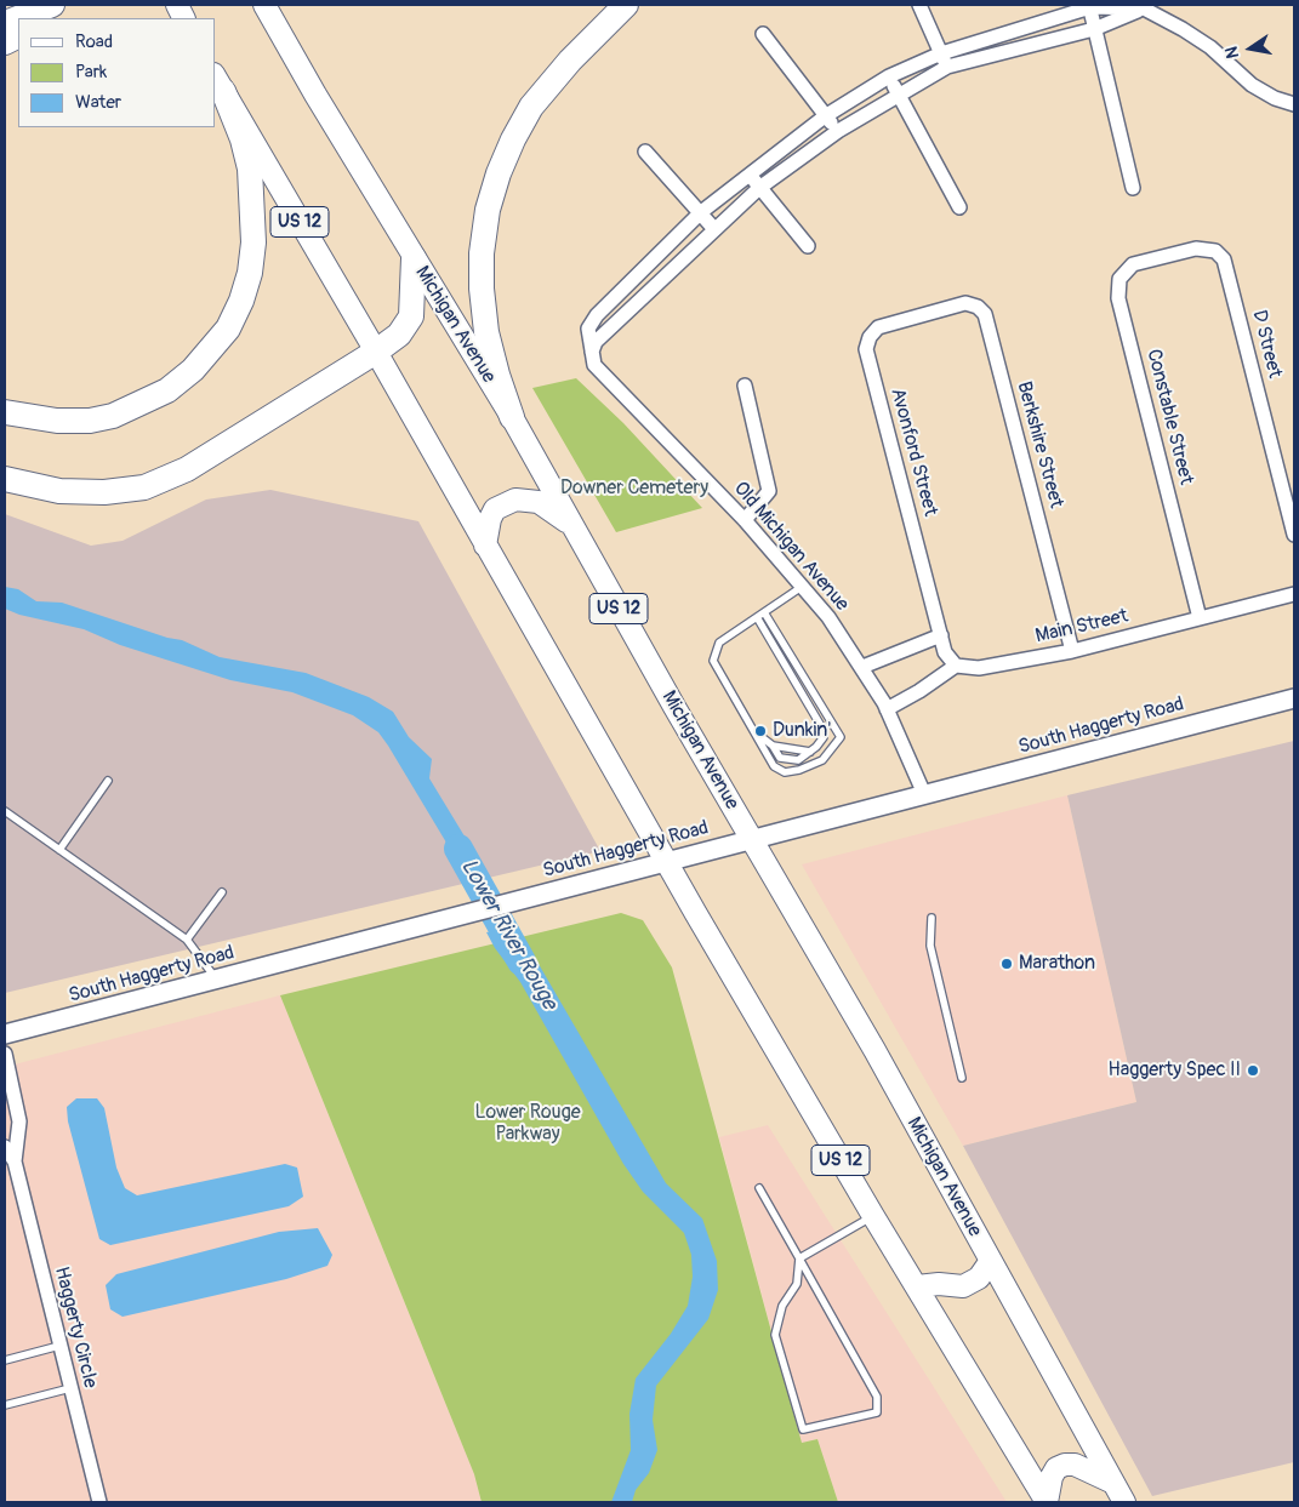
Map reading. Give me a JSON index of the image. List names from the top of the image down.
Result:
{
  "streets": {
    "main road": ["US 12", "Michigan Avenue", "South Haggerty Road"],
    "street": [
      "D Street",
      "Constable Street",
      "Berkshire Street",
      "Avonford Street",
      "Old Michigan Avenue",
      "Main Street",
      "Haggerty Circle"
    ]
  },
  "crossings": [
    ["US 12", "South Haggerty Road"],
    ["Michigan Avenue", "South Haggerty Road"],
    ["D Street", "Constable Street"],
    ["Constable Street", "Main Street"],
    ["Berkshire Street", "Avonford Street"],
    ["Berkshire Street", "Main Street"],
    ["Avonford Street", "Main Street"],
    ["Old Michigan Avenue", "South Haggerty Road"]
  ],
  "water": ["Lower River Rouge"],
  "parks": ["Downer Cemetery", "Lower Rouge Parkway"],
  "places": ["Dunkin'", "Marathon", "Haggerty Spec II"],
  "legend": ["Road", "Park", "Water"],
  "north": "left"
}
